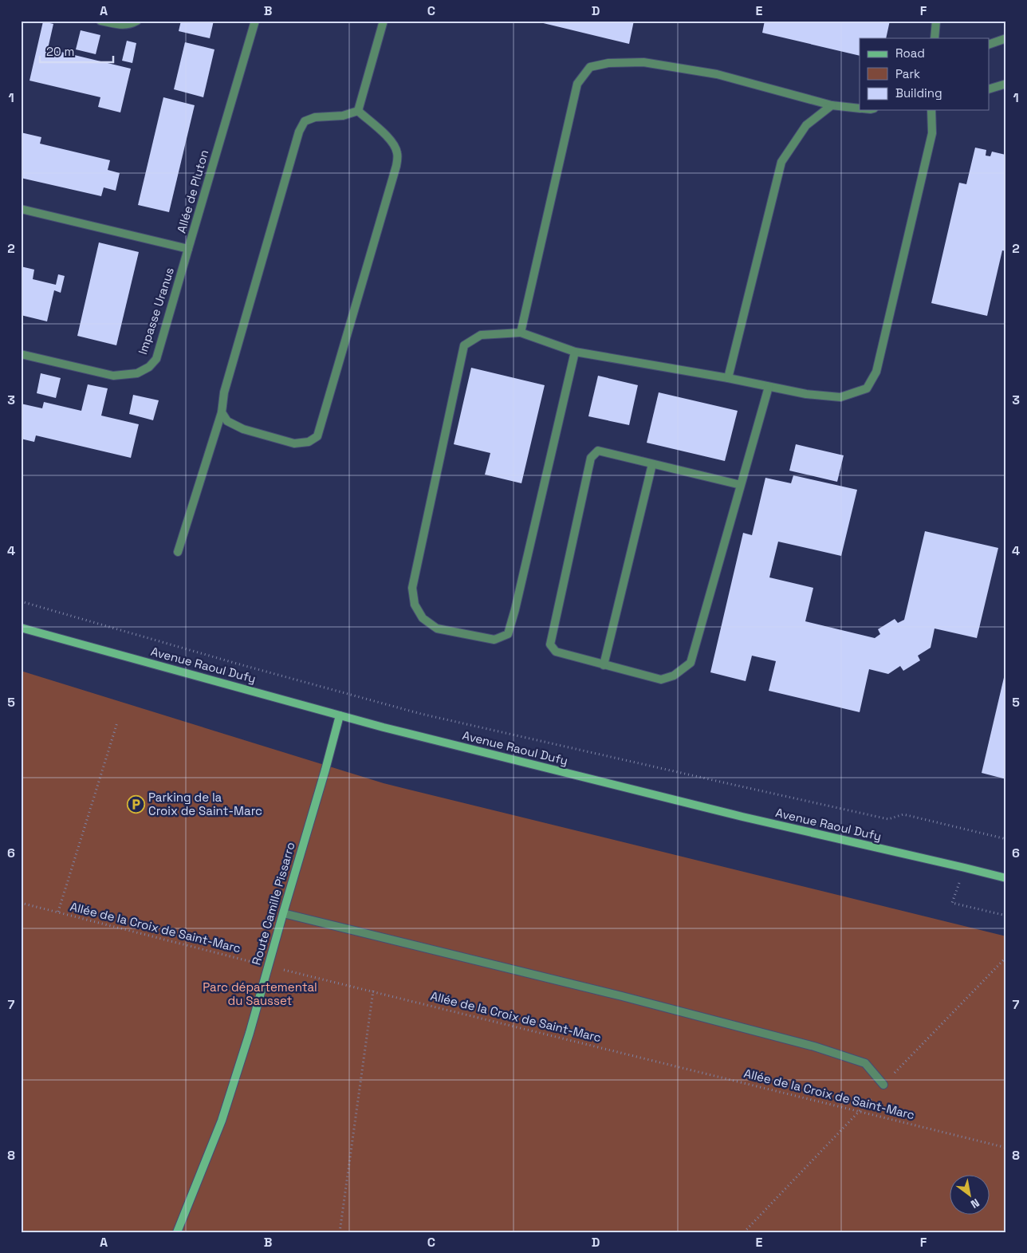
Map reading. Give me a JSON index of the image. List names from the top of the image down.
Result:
{
  "streets": {
    "main road": ["Avenue Raoul Dufy", "Route Camille Pissarro"],
    "street": ["Allée de Pluton", "Impasse Uranus"],
    "path": ["Allée de la Croix de Saint-Marc"]
  },
  "crossings": [
    ["Allée de Pluton", "Impasse Uranus"],
    ["Avenue Raoul Dufy", "Route Camille Pissarro"],
    ["Route Camille Pissarro", "Allée de la Croix de Saint-Marc"]
  ],
  "parks": ["Parc départemental du Sausset"],
  "places": {
    "parking": ["Parking de la Croix de Saint-Marc"]
  },
  "legend": ["Road", "Park", "Building"],
  "scale_bar": "20 m",
  "north": "bottom right",
  "grid": {
    "columns": [
      "A",
      "B",
      "C",
      "D",
      "E",
      "F"
    ],
    "rows": [
      "1",
      "2",
      "3",
      "4",
      "5",
      "6",
      "7",
      "8"
    ]
  }
}
